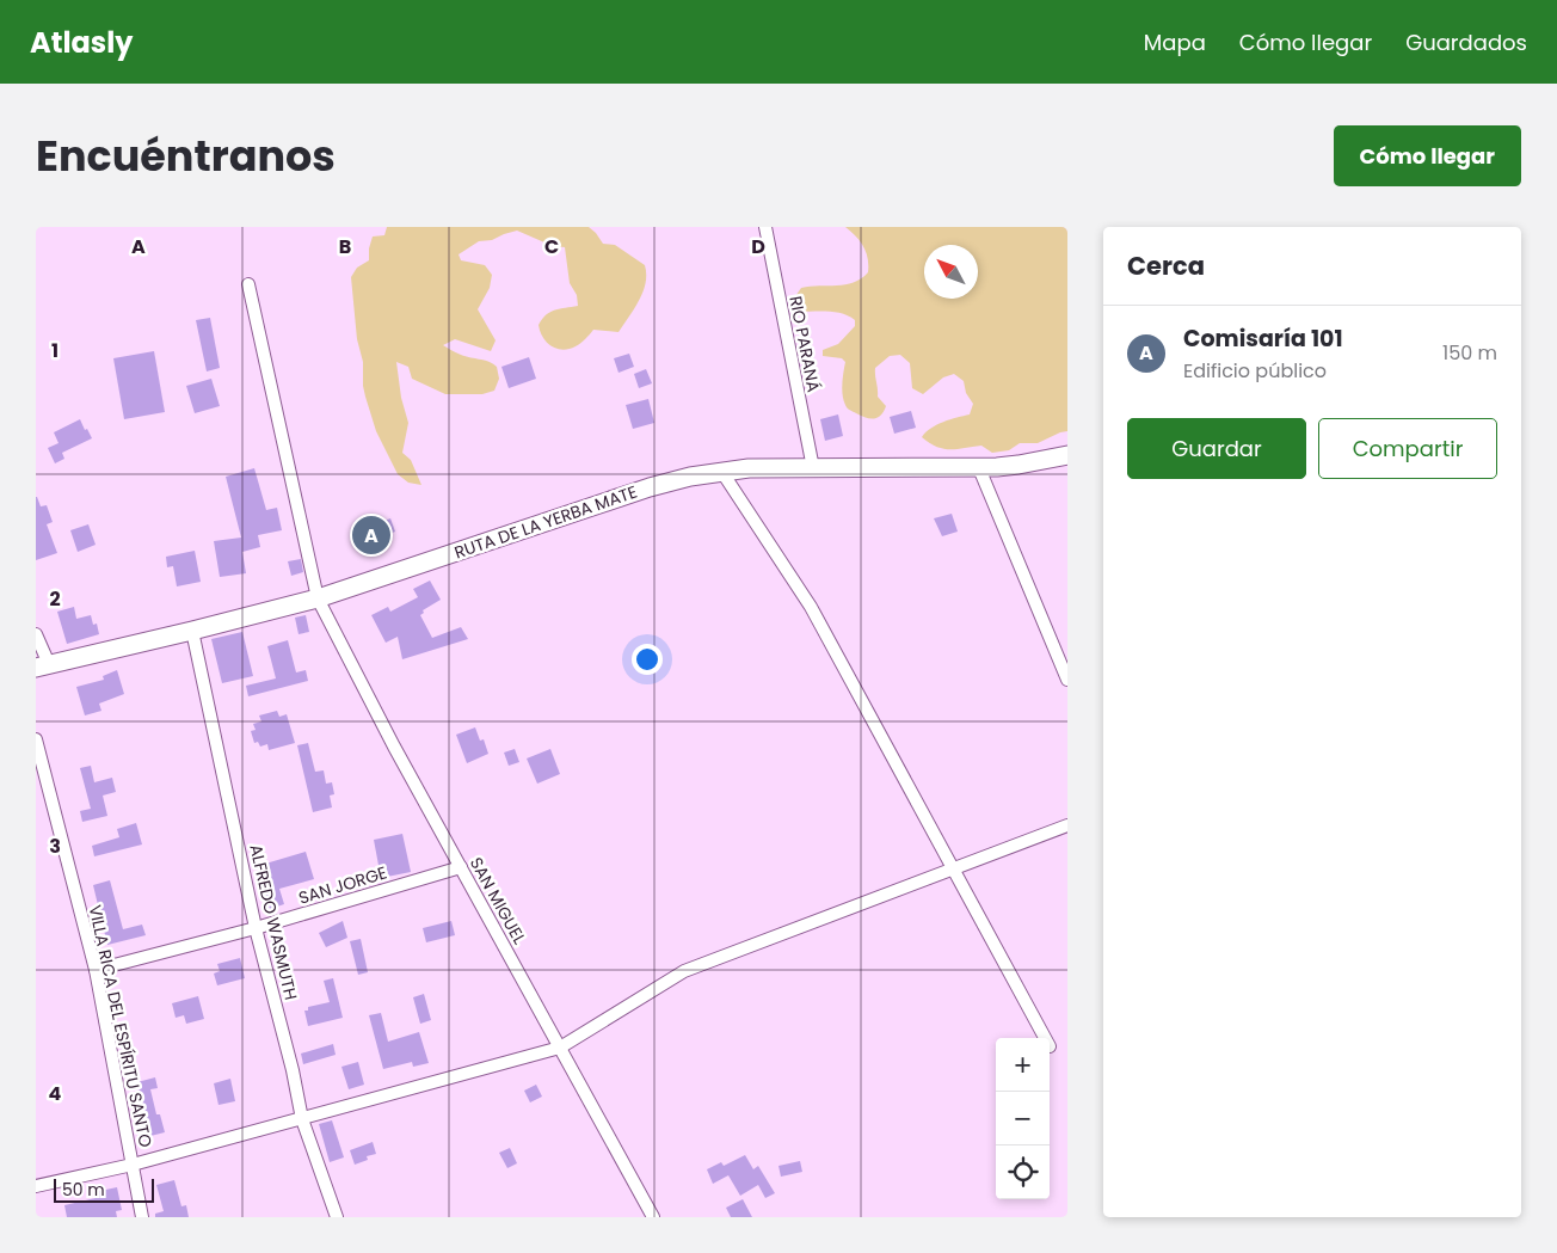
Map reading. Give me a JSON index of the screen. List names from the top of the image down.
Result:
{
  "streets": {
    "main road": ["RUTA DE LA YERBA MATE"],
    "street": [
      "RIO PARANÁ",
      "SAN JORGE",
      "SAN MIGUEL",
      "ALFREDO WASMUTH",
      "VILLA RICA DEL ESPÍRITU SANTO"
    ]
  },
  "crossings": [
    ["RIO PARANÁ", "RUTA DE LA YERBA MATE"],
    ["RUTA DE LA YERBA MATE", "SAN MIGUEL"],
    ["RUTA DE LA YERBA MATE", "ALFREDO WASMUTH"],
    ["SAN JORGE", "SAN MIGUEL"],
    ["SAN JORGE", "ALFREDO WASMUTH"],
    ["SAN JORGE", "VILLA RICA DEL ESPÍRITU SANTO"]
  ],
  "scale_bar": "50 m",
  "north": "top left",
  "page": {
    "header": "Atlasly",
    "nav": ["Mapa", "Cómo llegar", "Guardados"],
    "title": "Encuéntranos",
    "buttons": [
      "Cómo llegar",
      ["Guardar", "Compartir"]
    ],
    "heading": "Cerca",
    "list": [
      {
        "mark": "A",
        "name": "Comisaría 101",
        "note": "Edificio público",
        "value": "150 m"
      }
    ],
    "pins": "A",
    "map_buttons": ["+", "−"],
    "scale": "50 m"
  },
  "grid": {
    "columns": [
      "A",
      "B",
      "C",
      "D"
    ],
    "rows": [
      "1",
      "2",
      "3",
      "4"
    ]
  }
}
